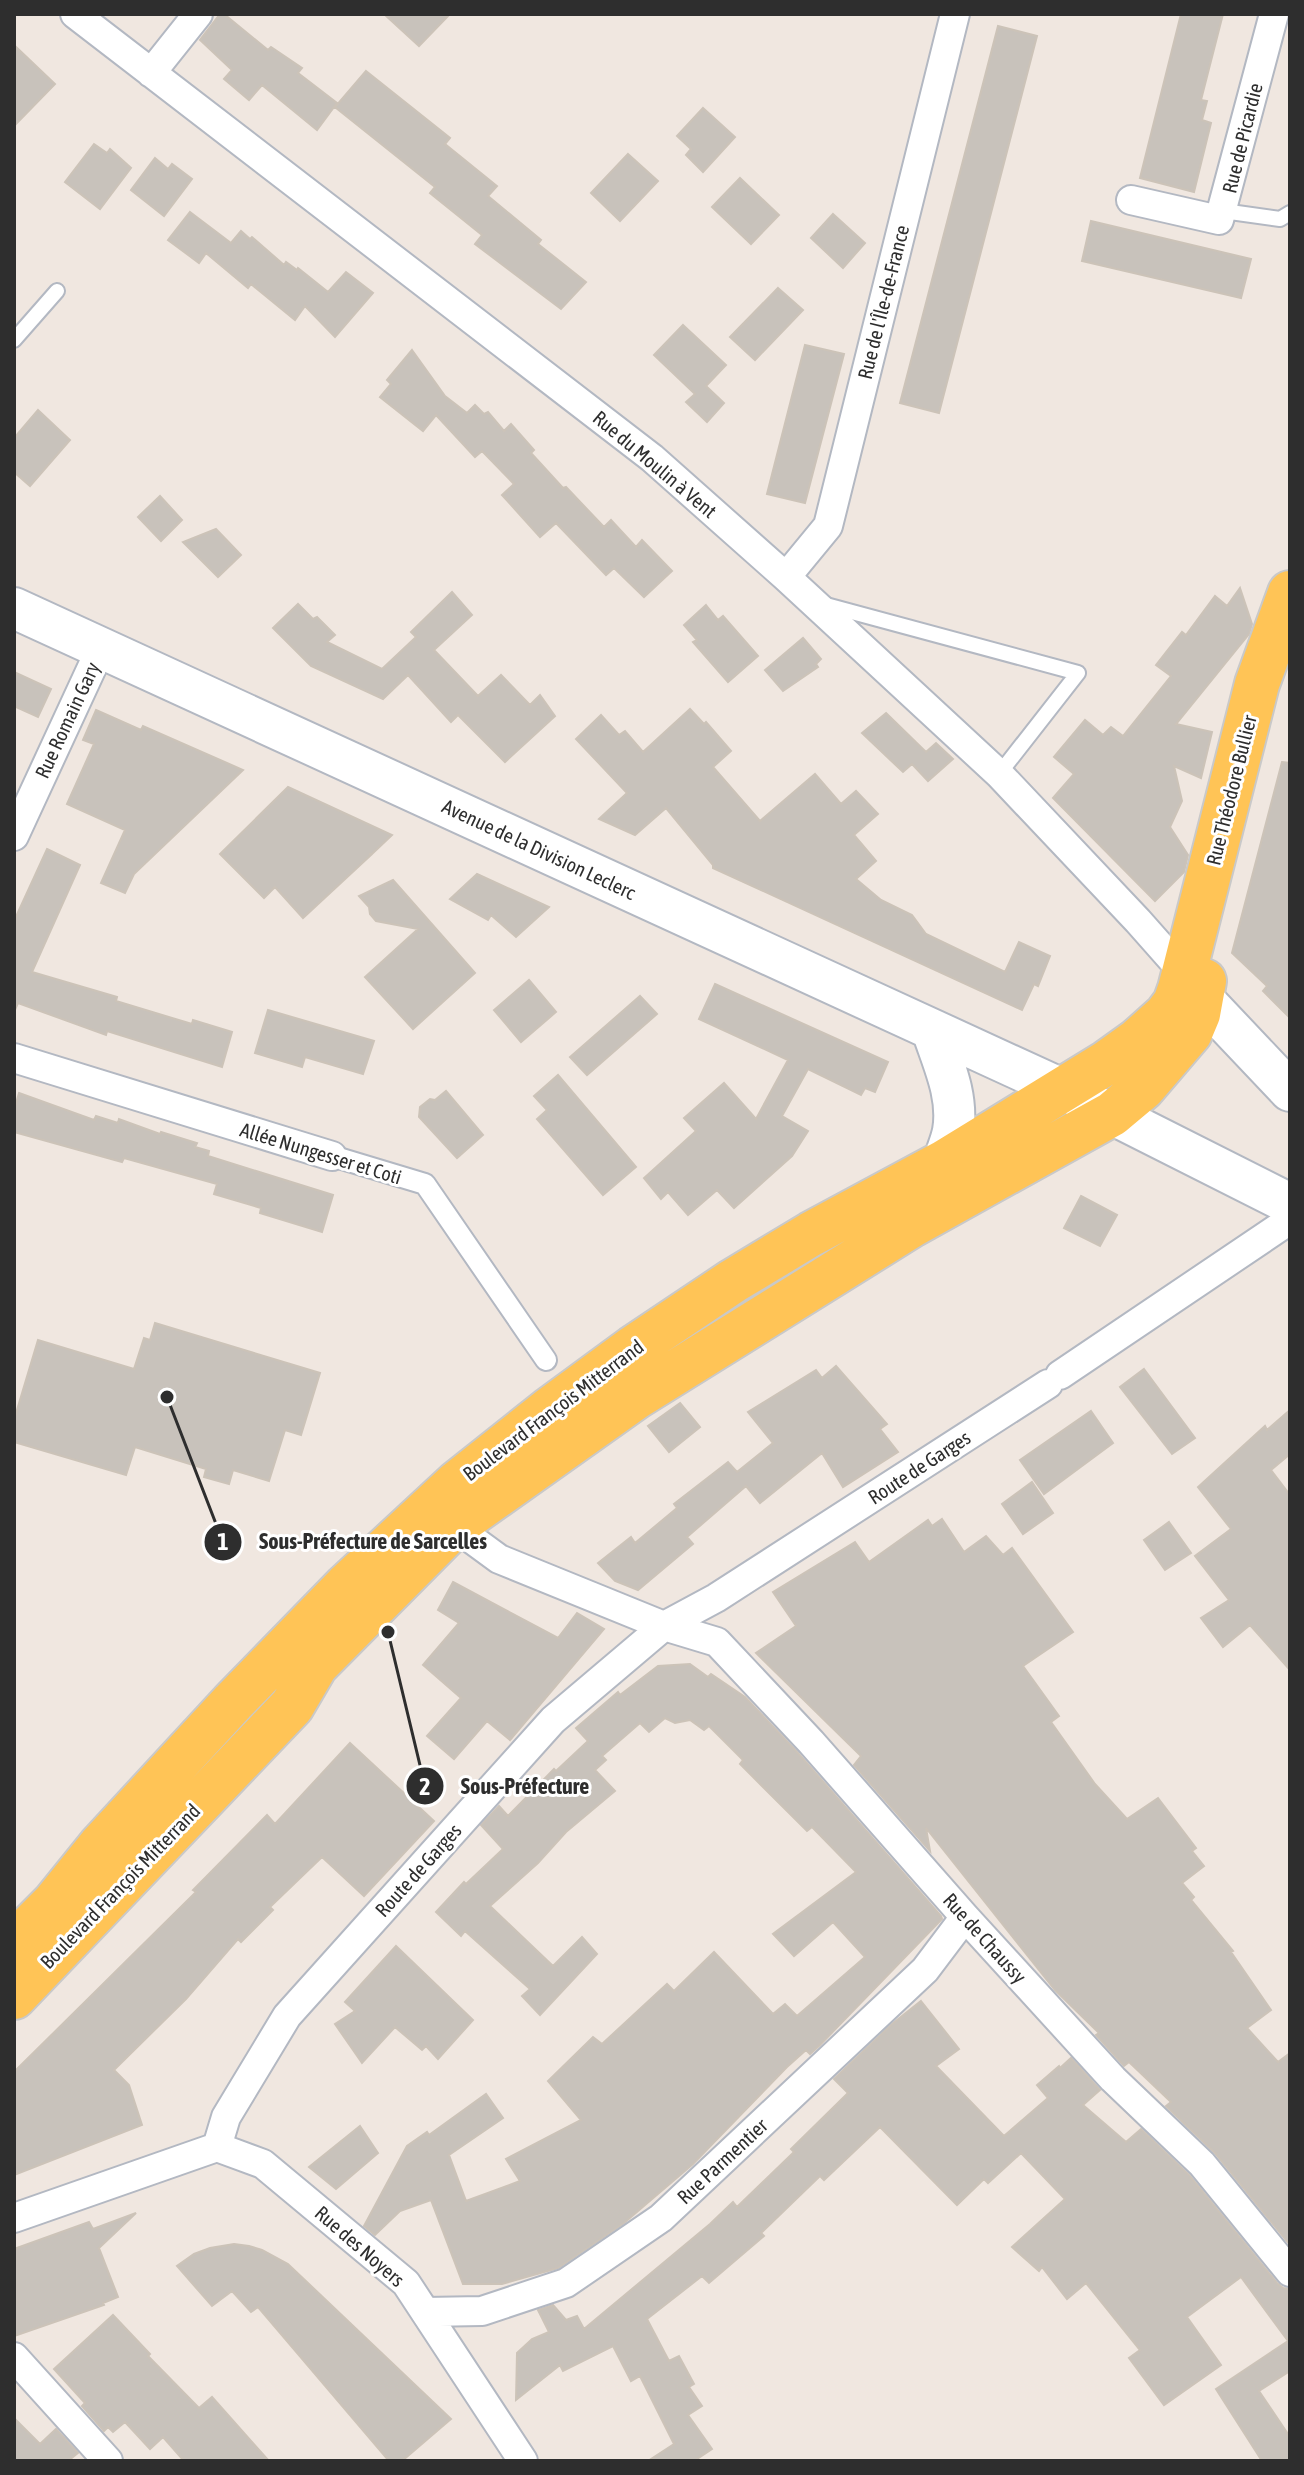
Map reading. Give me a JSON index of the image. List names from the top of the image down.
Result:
{
  "streets": {
    "main road": ["Rue Théodore Bullier", "Avenue de la Division Leclerc", "Boulevard François Mitterrand"],
    "street": [
      "Rue de Picardie",
      "Rue de l'Île-de-France",
      "Rue du Moulin à Vent",
      "Rue Romain Gary",
      "Allée Nungesser et Coti",
      "Route de Garges",
      "Rue de Chaussy",
      "Rue Parmentier",
      "Rue des Noyers"
    ]
  },
  "crossings": [
    ["Rue de l'Île-de-France", "Rue du Moulin à Vent"],
    ["Rue du Moulin à Vent", "Rue Théodore Bullier"],
    ["Rue du Moulin à Vent", "Boulevard François Mitterrand"],
    ["Rue Romain Gary", "Avenue de la Division Leclerc"],
    ["Rue Théodore Bullier", "Boulevard François Mitterrand"],
    ["Avenue de la Division Leclerc", "Boulevard François Mitterrand"],
    ["Boulevard François Mitterrand", "Rue de Chaussy"],
    ["Route de Garges", "Rue de Chaussy"],
    ["Route de Garges", "Rue des Noyers"],
    ["Rue de Chaussy", "Rue Parmentier"],
    ["Rue Parmentier", "Rue des Noyers"]
  ],
  "places": ["Sous-Préfecture de Sarcelles", "Sous-Préfecture"]
}
